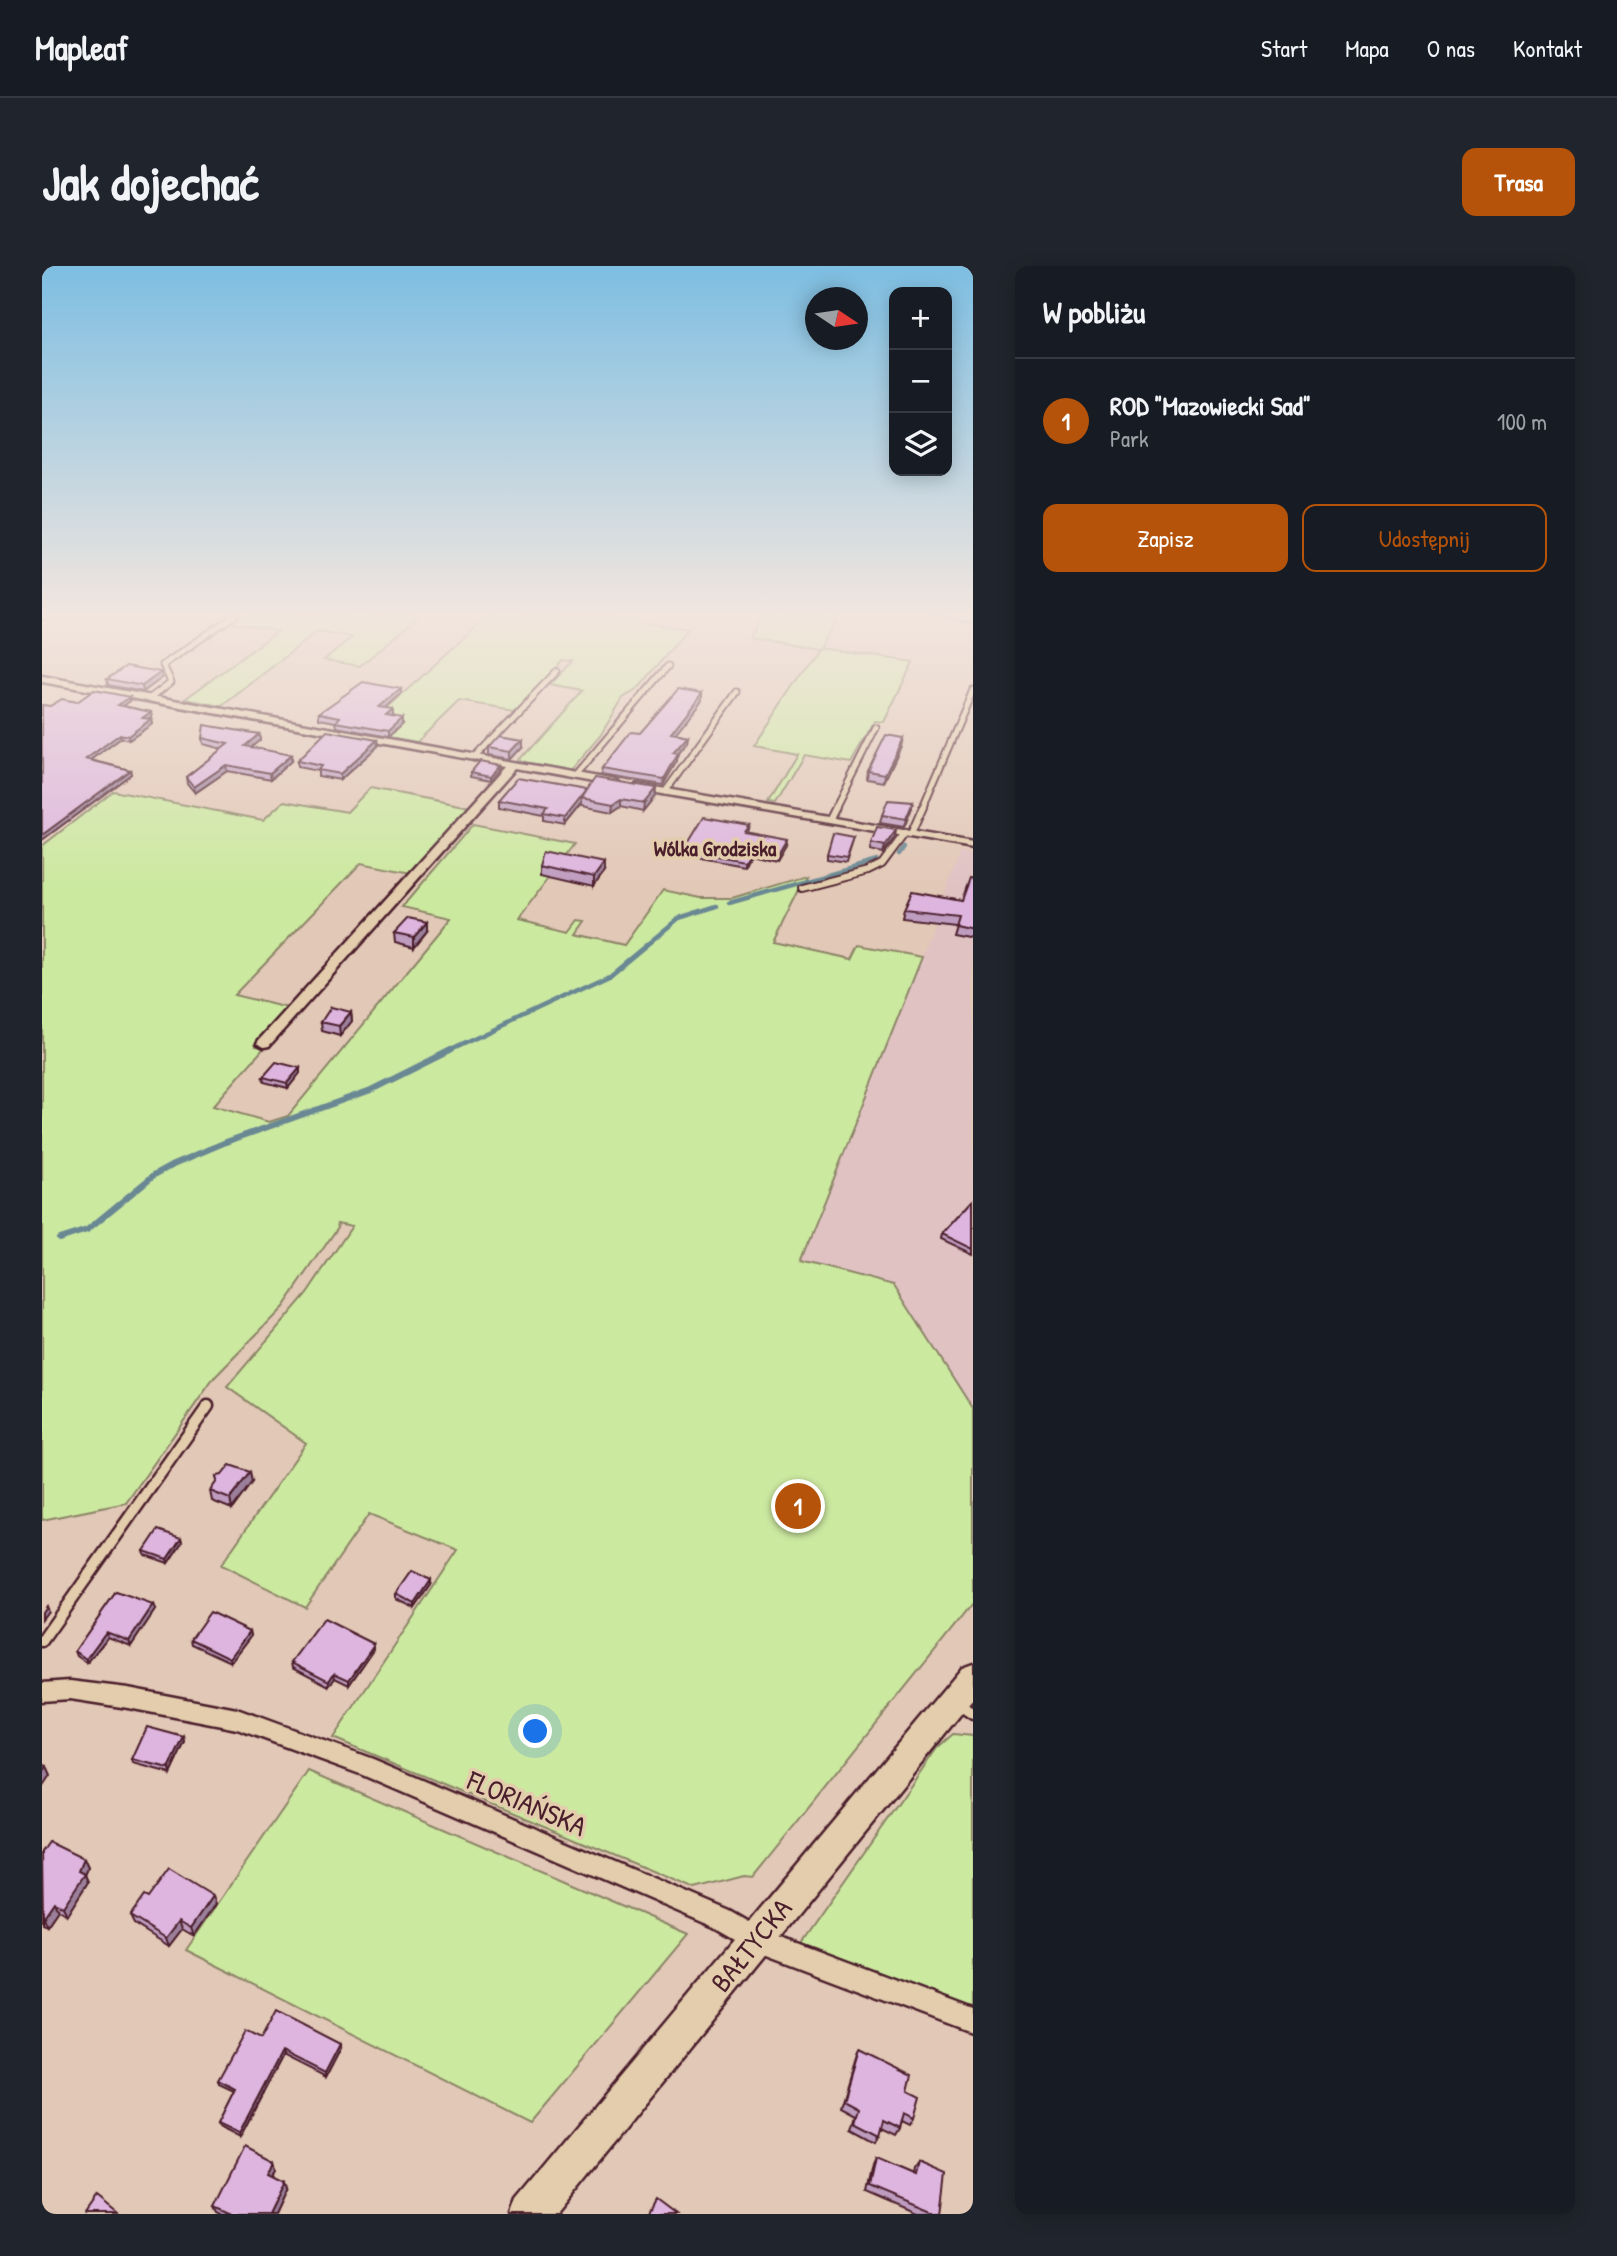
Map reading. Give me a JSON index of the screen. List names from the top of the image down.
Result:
{
  "streets": {
    "street": ["FLORIAŃSKA", "BAŁTYCKA"]
  },
  "crossings": [
    ["FLORIAŃSKA", "BAŁTYCKA"]
  ],
  "districts": ["Wólka Grodziska"],
  "north": "right",
  "page": {
    "header": "Mapleaf",
    "nav": [
      "Start",
      "Mapa",
      "O nas",
      "Kontakt"
    ],
    "buttons": [
      "Trasa",
      ["Zapisz", "Udostępnij"]
    ],
    "title": "Jak dojechać",
    "heading": "W pobliżu",
    "map_buttons": ["+", "−"],
    "list": [
      {
        "mark": "1",
        "name": "ROD \"Mazowiecki Sad\"",
        "note": "Park",
        "value": "100 m"
      }
    ],
    "pins": "1"
  }
}
